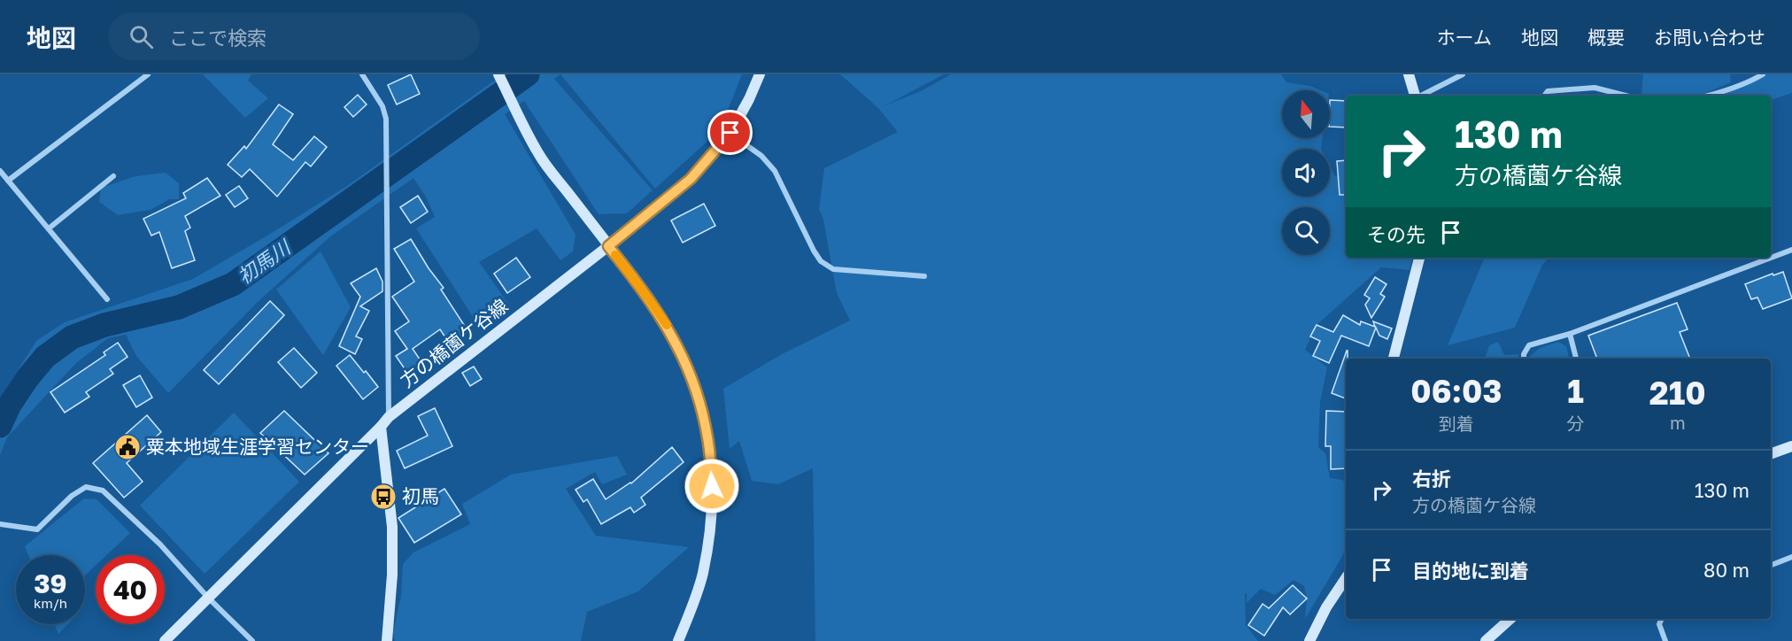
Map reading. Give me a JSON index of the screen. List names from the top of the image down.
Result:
{
  "streets": {
    "street": ["方の橋薗ケ谷線"]
  },
  "water": ["初馬川"],
  "places": {
    "public building": ["粟本地域生涯学習センター"],
    "bus stop": ["初馬"]
  },
  "north": "top",
  "page": {
    "header": "地図",
    "search": "ここで検索",
    "nav": [
      "ホーム",
      "地図",
      "概要",
      "お問い合わせ"
    ],
    "turn": ["130 m", "方の橋薗ケ谷線"],
    "then": "その先",
    "eta": [
      "06:03",
      "到着",
      "1",
      "分",
      "210",
      "m"
    ],
    "list": [
      {
        "name": "右折",
        "note": "方の橋薗ケ谷線",
        "value": "130 m"
      },
      {
        "name": "目的地に到着",
        "value": "80 m"
      }
    ],
    "speed": "39 km/h",
    "limit": "40"
  }
}
